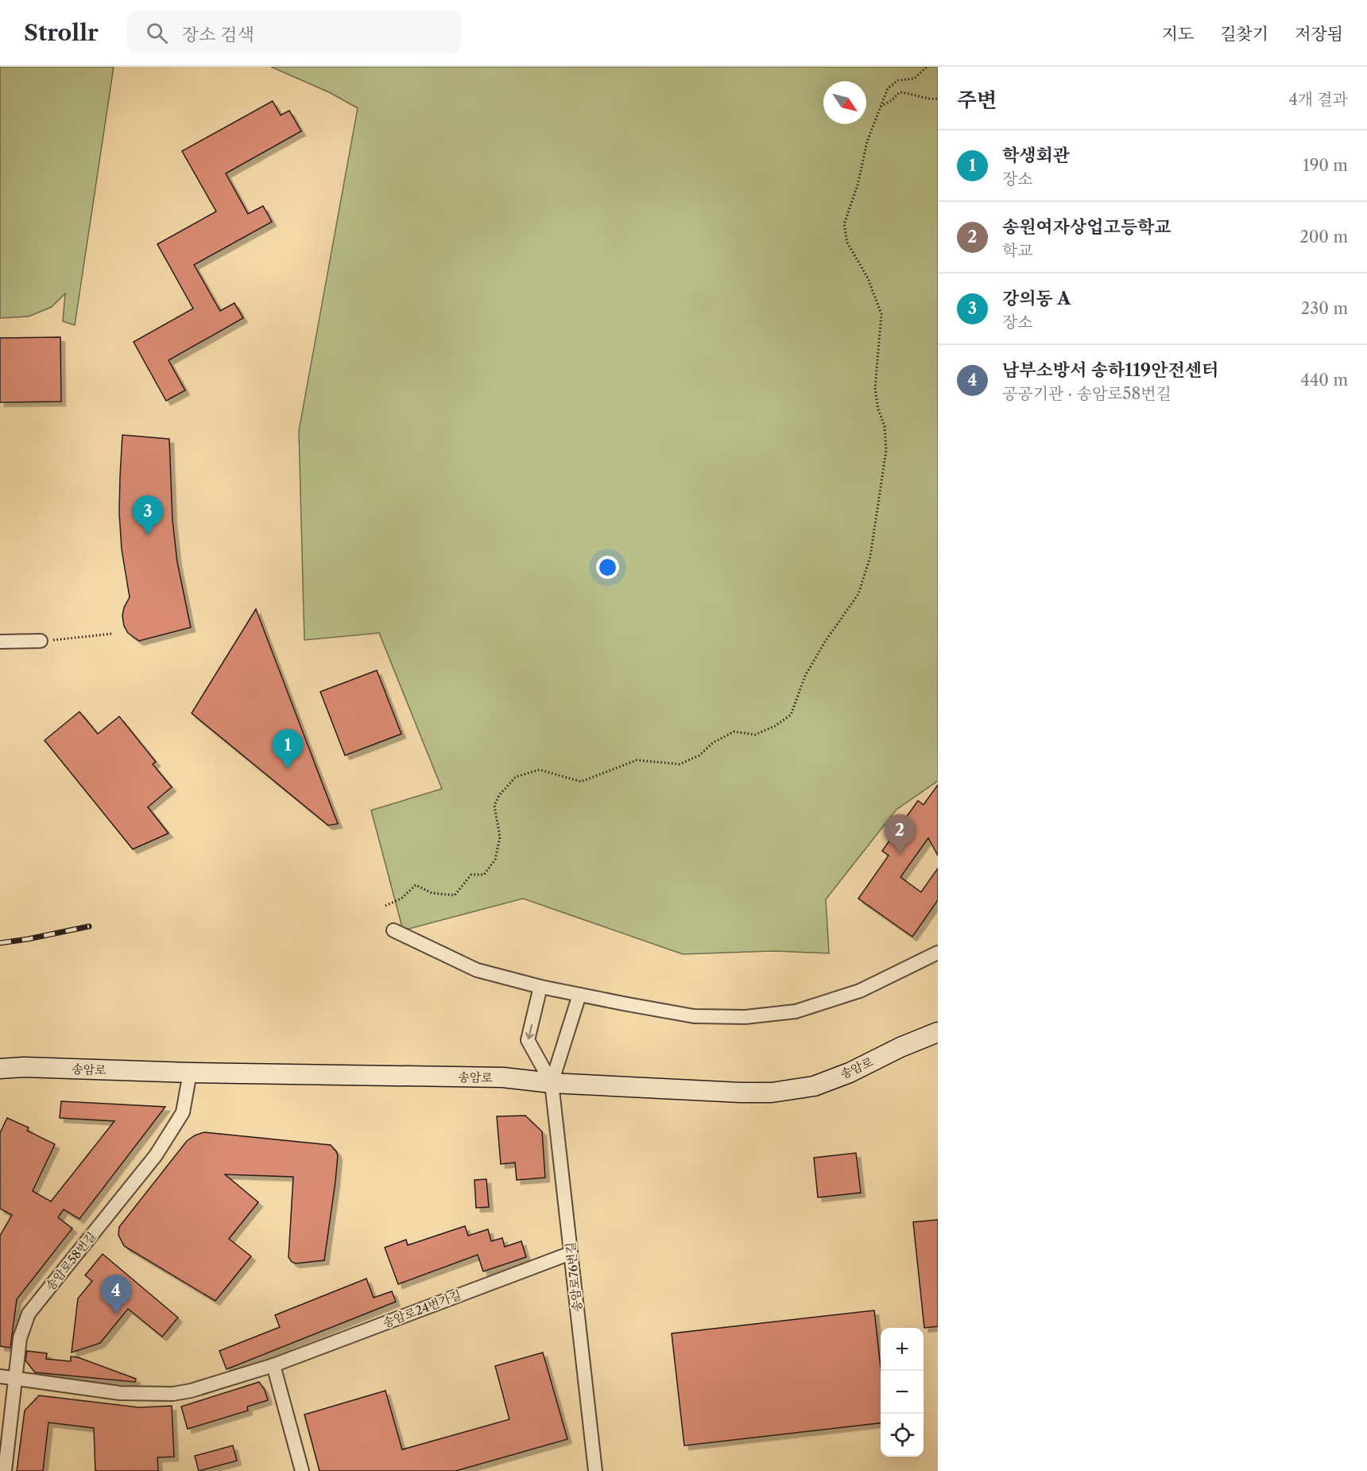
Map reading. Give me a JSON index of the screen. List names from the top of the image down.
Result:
{
  "streets": {
    "main road": ["송암로"],
    "street": ["송암로58번길", "송암로76번길", "송암로24번가길"]
  },
  "crossings": [
    ["송암로", "송암로58번길"],
    ["송암로", "송암로76번길"],
    ["송암로58번길", "송암로24번가길"],
    ["송암로76번길", "송암로24번가길"]
  ],
  "north": "bottom right",
  "page": {
    "header": "Strollr",
    "search": "장소 검색",
    "nav": ["지도", "길찾기", "저장됨"],
    "heading": ["주변", "4개 결과"],
    "list": [
      {
        "mark": "1",
        "name": "학생회관",
        "note": "장소",
        "value": "190 m"
      },
      {
        "mark": "2",
        "name": "송원여자상업고등학교",
        "note": "학교",
        "value": "200 m"
      },
      {
        "mark": "3",
        "name": "강의동 A",
        "note": "장소",
        "value": "230 m"
      },
      {
        "mark": "4",
        "name": "남부소방서 송하119안전센터",
        "note": "공공기관 · 송암로58번길",
        "value": "440 m"
      }
    ],
    "pins": [
      "3",
      "1",
      "2",
      "4"
    ],
    "map_buttons": ["+", "−"]
  }
}
